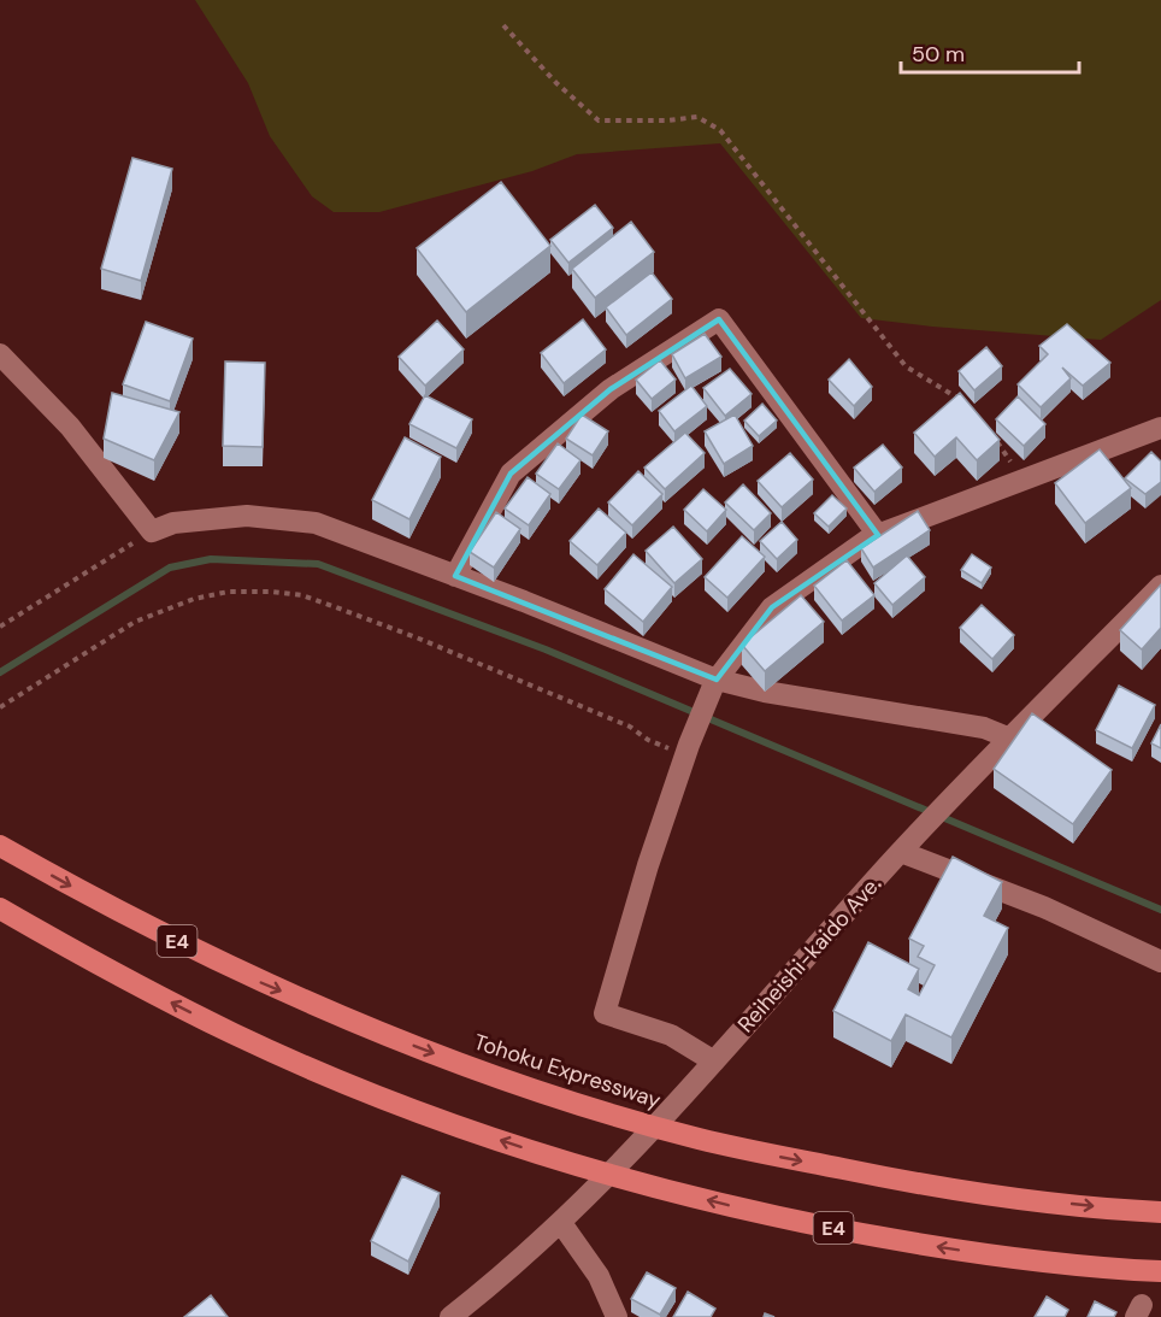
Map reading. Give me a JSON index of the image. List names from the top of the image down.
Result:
{
  "streets": {
    "highway": ["E4", "Tohoku Expressway"],
    "street": ["Reiheishi-kaido Ave."]
  },
  "scale_bar": "50 m"
}
